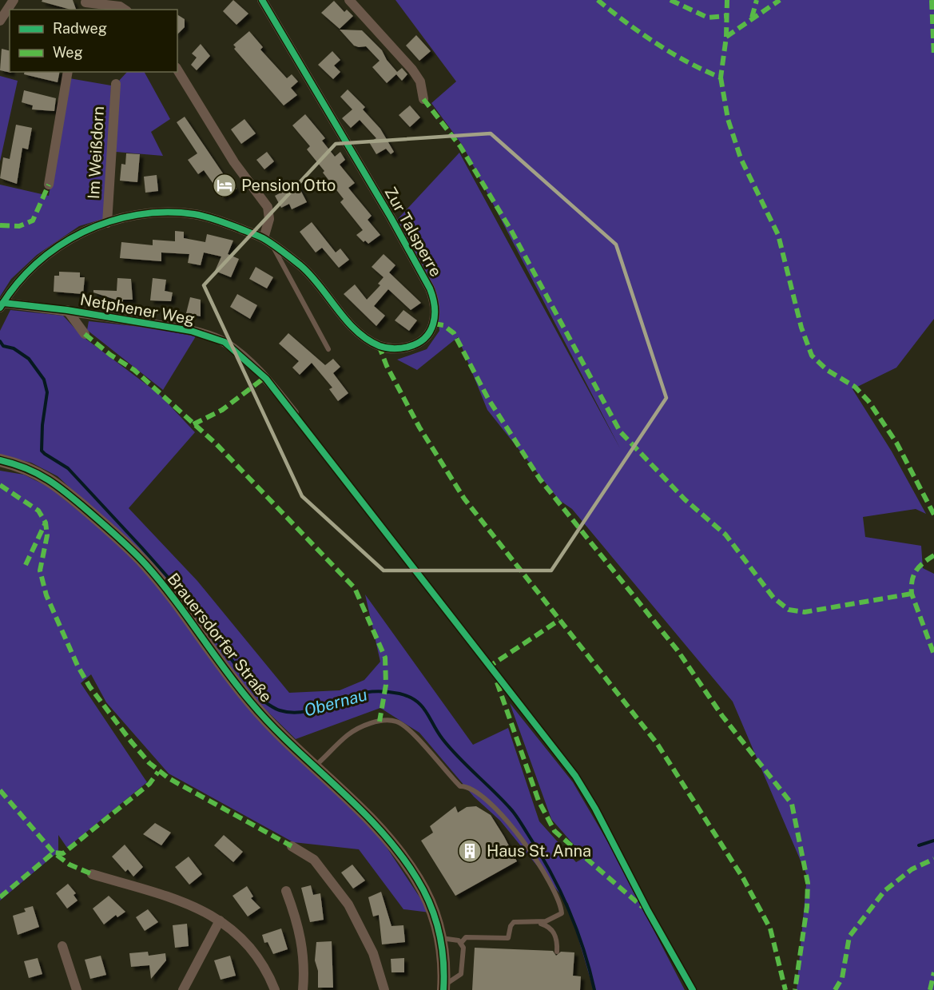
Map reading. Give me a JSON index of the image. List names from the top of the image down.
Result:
{
  "streets": {
    "street": [
      "Im Weißdorn",
      "Zur Talsperre",
      "Netphener Weg",
      "Brauersdorfer Straße"
    ]
  },
  "crossings": [
    ["Im Weißdorn", "Zur Talsperre"],
    ["Zur Talsperre", "Netphener Weg"]
  ],
  "water": ["Obernau"],
  "places": {
    "hotel": ["Pension Otto"],
    "building": ["Haus St. Anna"]
  },
  "legend": ["Radweg", "Weg"]
}
